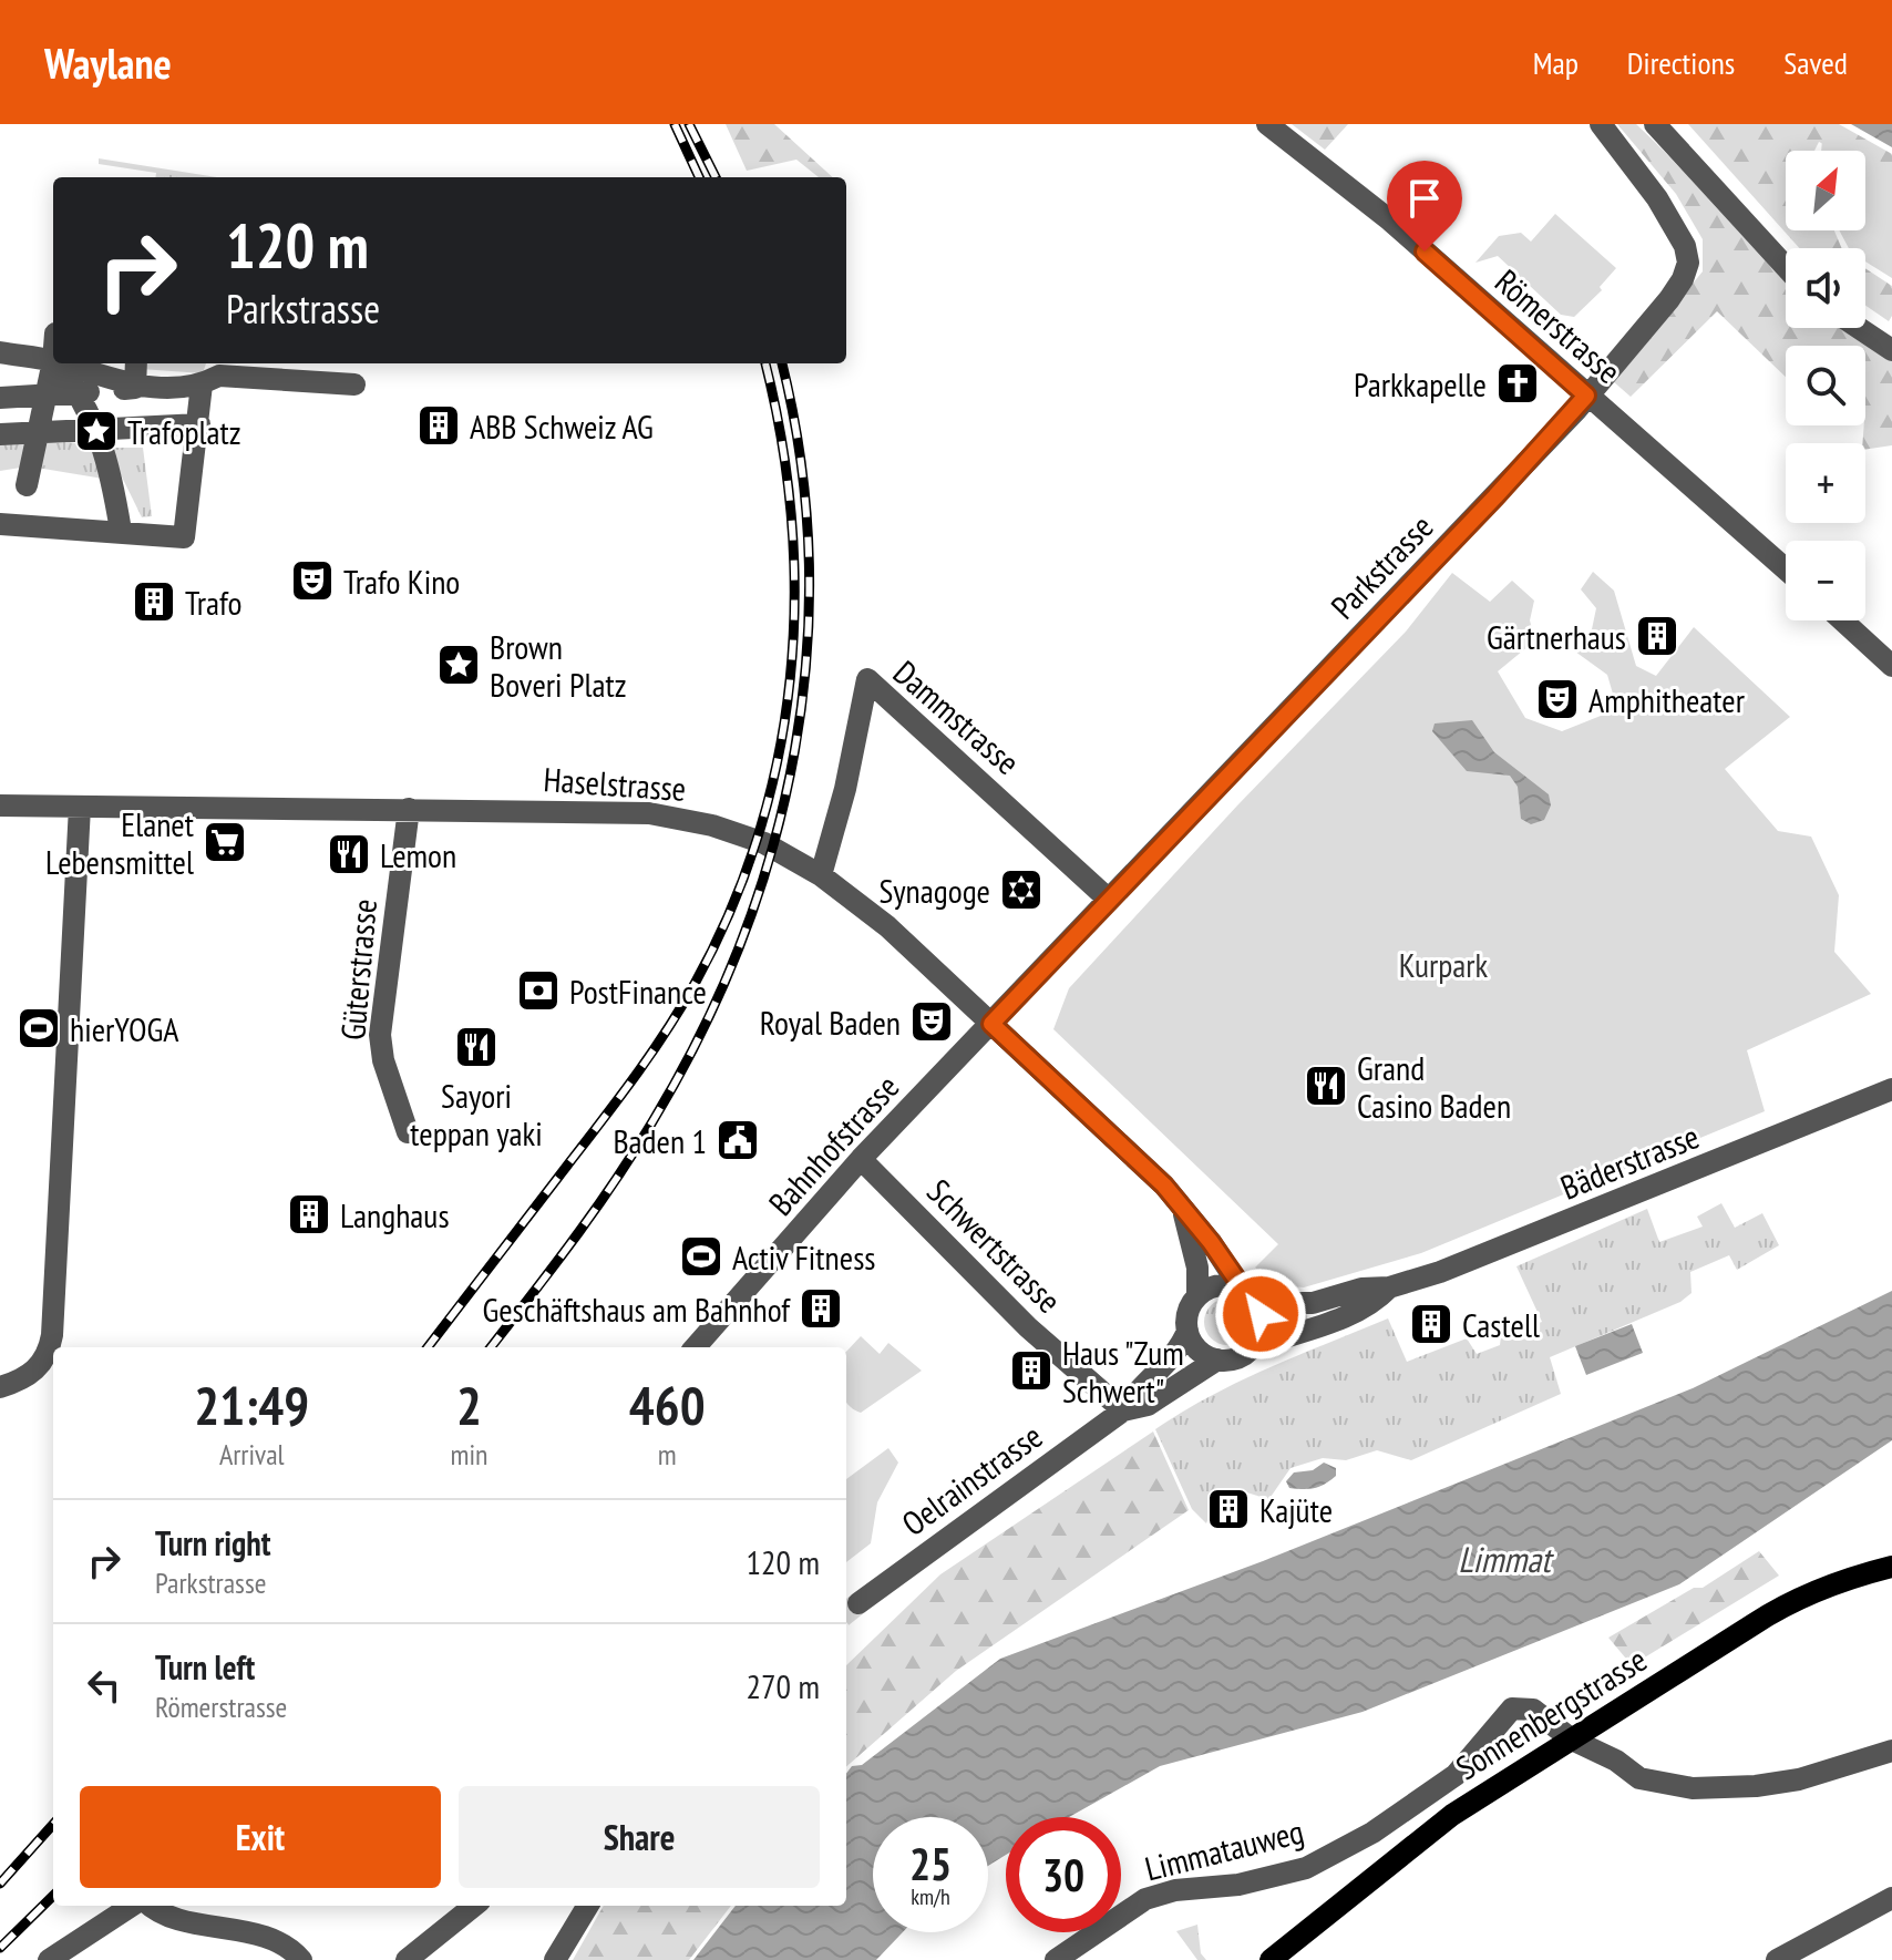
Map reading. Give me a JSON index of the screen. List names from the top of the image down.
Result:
{
  "streets": {
    "main road": ["Sonnenbergstrasse"],
    "street": [
      "Römerstrasse",
      "Parkstrasse",
      "Dammstrasse",
      "Haselstrasse",
      "Güterstrasse",
      "Bahnhofstrasse",
      "Bäderstrasse",
      "Schwertstrasse",
      "Oelrainstrasse",
      "Limmatauweg"
    ]
  },
  "crossings": [
    ["Römerstrasse", "Parkstrasse"],
    ["Parkstrasse", "Dammstrasse"],
    ["Parkstrasse", "Haselstrasse"],
    ["Parkstrasse", "Bahnhofstrasse"],
    ["Dammstrasse", "Haselstrasse"],
    ["Haselstrasse", "Güterstrasse"],
    ["Haselstrasse", "Bahnhofstrasse"],
    ["Haselstrasse", "Bäderstrasse"],
    ["Haselstrasse", "Oelrainstrasse"],
    ["Bahnhofstrasse", "Schwertstrasse"],
    ["Bäderstrasse", "Oelrainstrasse"],
    ["Schwertstrasse", "Oelrainstrasse"],
    ["Sonnenbergstrasse", "Limmatauweg"]
  ],
  "water": ["Limmat"],
  "parks": ["Kurpark"],
  "places": {
    "church": ["Parkkapelle"],
    "building": [
      "ABB Schweiz AG",
      "Trafo",
      "Gärtnerhaus",
      "Langhaus",
      "Geschäftshaus am Bahnhof",
      "Castell",
      "Haus \"Zum Schwert\"",
      "Kajüte"
    ],
    "place": ["Trafoplatz", "Brown Boveri Platz"],
    "theatre": ["Trafo Kino", "Amphitheater", "Royal Baden"],
    "supermarket": ["Elanet Lebensmittel"],
    "restaurant": ["Lemon", "Sayori teppan yaki", "Grand Casino Baden"],
    "synagogue": ["Synagoge"],
    "bank": ["PostFinance"],
    "sports": ["hierYOGA", "Activ Fitness"],
    "public building": ["Baden 1"]
  },
  "north": "top right",
  "page": {
    "header": "Waylane",
    "nav": ["Map", "Directions", "Saved"],
    "map_buttons": ["+", "−"],
    "turn": ["120 m", "Parkstrasse"],
    "eta": [
      "21:49",
      "Arrival",
      "2",
      "min",
      "460",
      "m"
    ],
    "list": [
      {
        "name": "Turn right",
        "note": "Parkstrasse",
        "value": "120 m"
      },
      {
        "name": "Turn left",
        "note": "Römerstrasse",
        "value": "270 m"
      }
    ],
    "buttons": ["Exit", "Share"],
    "speed": "25 km/h",
    "limit": "30"
  }
}
